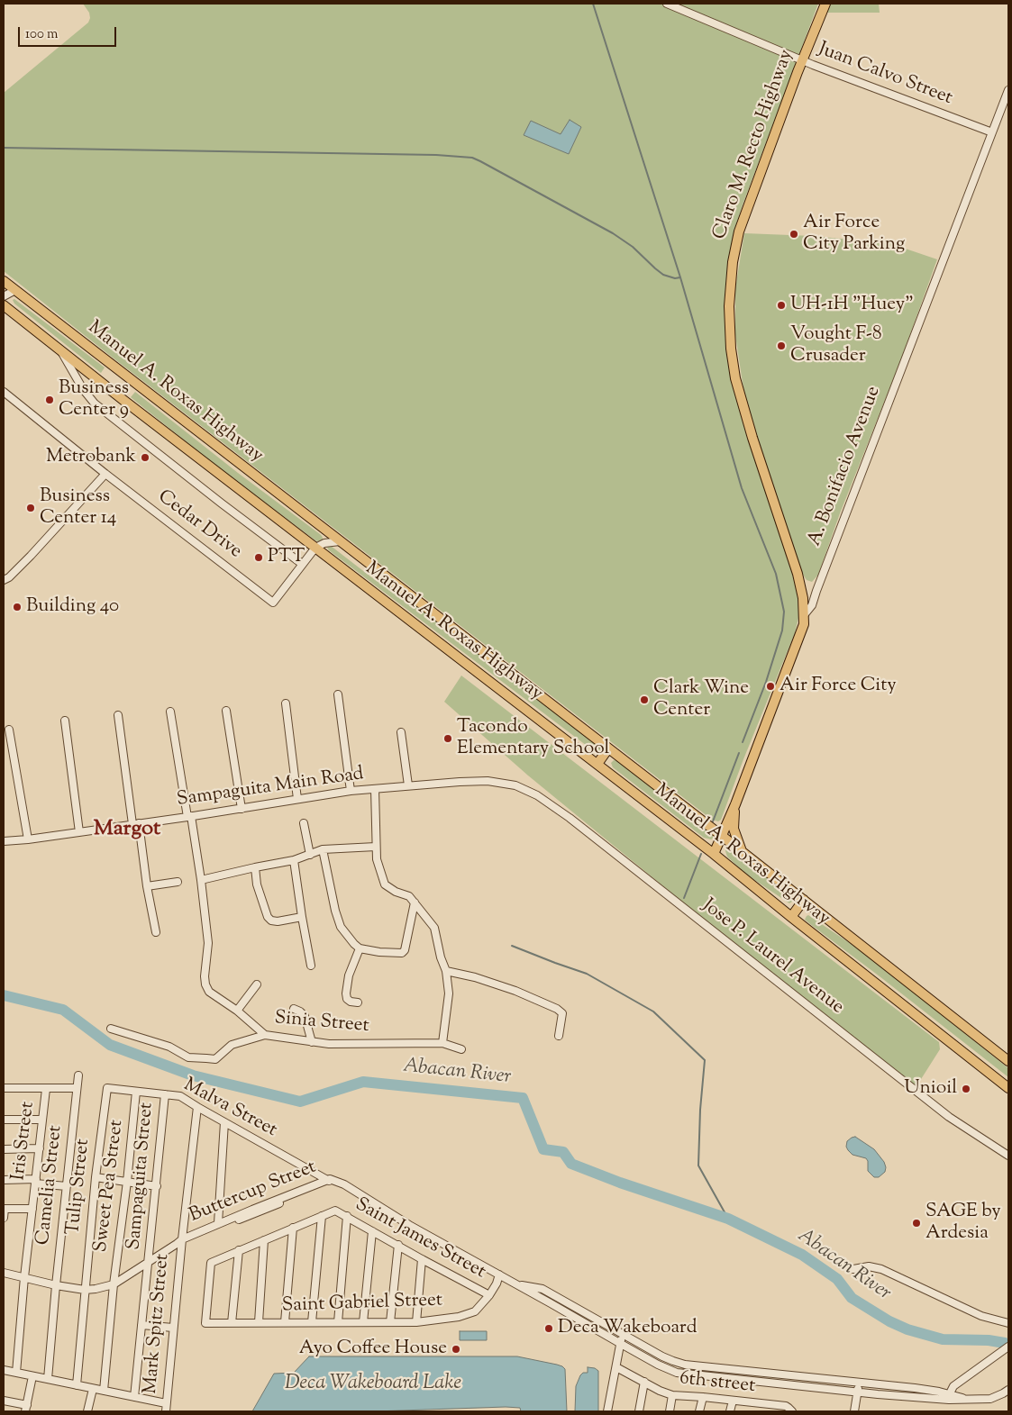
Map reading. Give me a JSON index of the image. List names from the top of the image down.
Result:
{
  "streets": {
    "main road": ["Claro M. Recto Highway", "Manuel A. Roxas Highway", "A. Bonifacio Avenue"],
    "street": [
      "Juan Calvo Street",
      "Cedar Drive",
      "Sampaguita Main Road",
      "Jose P. Laurel Avenue",
      "Sinia Street",
      "Malva Street",
      "Iris Street",
      "Sampaguita Street",
      "Camelia Street",
      "Sweet Pea Street",
      "Tulip Street",
      "Buttercup Street",
      "Saint James Street",
      "Saint Gabriel Street",
      "Mark Spitz Street",
      "6th street"
    ]
  },
  "crossings": [
    ["Juan Calvo Street", "Claro M. Recto Highway"],
    ["Juan Calvo Street", "A. Bonifacio Avenue"],
    ["Claro M. Recto Highway", "A. Bonifacio Avenue"],
    ["Manuel A. Roxas Highway", "A. Bonifacio Avenue"],
    ["Sampaguita Main Road", "Jose P. Laurel Avenue"],
    ["Sampaguita Main Road", "Sinia Street"],
    ["Malva Street", "Sampaguita Street"],
    ["Malva Street", "Sweet Pea Street"],
    ["Malva Street", "Tulip Street"],
    ["Malva Street", "Buttercup Street"],
    ["Malva Street", "Saint Gabriel Street"],
    ["Malva Street", "Mark Spitz Street"],
    ["Iris Street", "Buttercup Street"],
    ["Sampaguita Street", "Buttercup Street"],
    ["Camelia Street", "Buttercup Street"],
    ["Sweet Pea Street", "Buttercup Street"],
    ["Tulip Street", "Buttercup Street"],
    ["Buttercup Street", "Mark Spitz Street"],
    ["Saint James Street", "Saint Gabriel Street"]
  ],
  "districts": ["Margot"],
  "water": ["Abacan River", "Deca Wakeboard Lake"],
  "places": [
    "Air Force City Parking",
    "UH-1H \"Huey\"",
    "Vought F-8 Crusader",
    "Business Center 9",
    "Metrobank",
    "Business Center 14",
    "PTT",
    "Building 40",
    "Air Force City",
    "Clark Wine Center",
    "Tacondo Elementary School",
    "Unioil",
    "SAGE by Ardesia",
    "Deca Wakeboard",
    "Ayo Coffee House"
  ],
  "scale_bar": "100 m"
}
